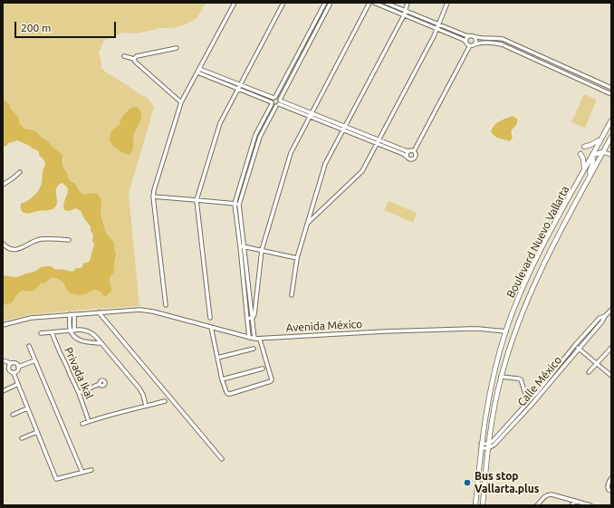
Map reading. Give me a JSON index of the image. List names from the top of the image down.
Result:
{
  "streets": {
    "main road": ["Boulevard Nuevo Vallarta"],
    "street": ["Avenida México", "Privada Ikal", "Calle México"]
  },
  "crossings": [
    ["Boulevard Nuevo Vallarta", "Avenida México"],
    ["Boulevard Nuevo Vallarta", "Calle México"]
  ],
  "places": ["Bus stop Vallarta.plus"],
  "scale_bar": "200 m"
}
